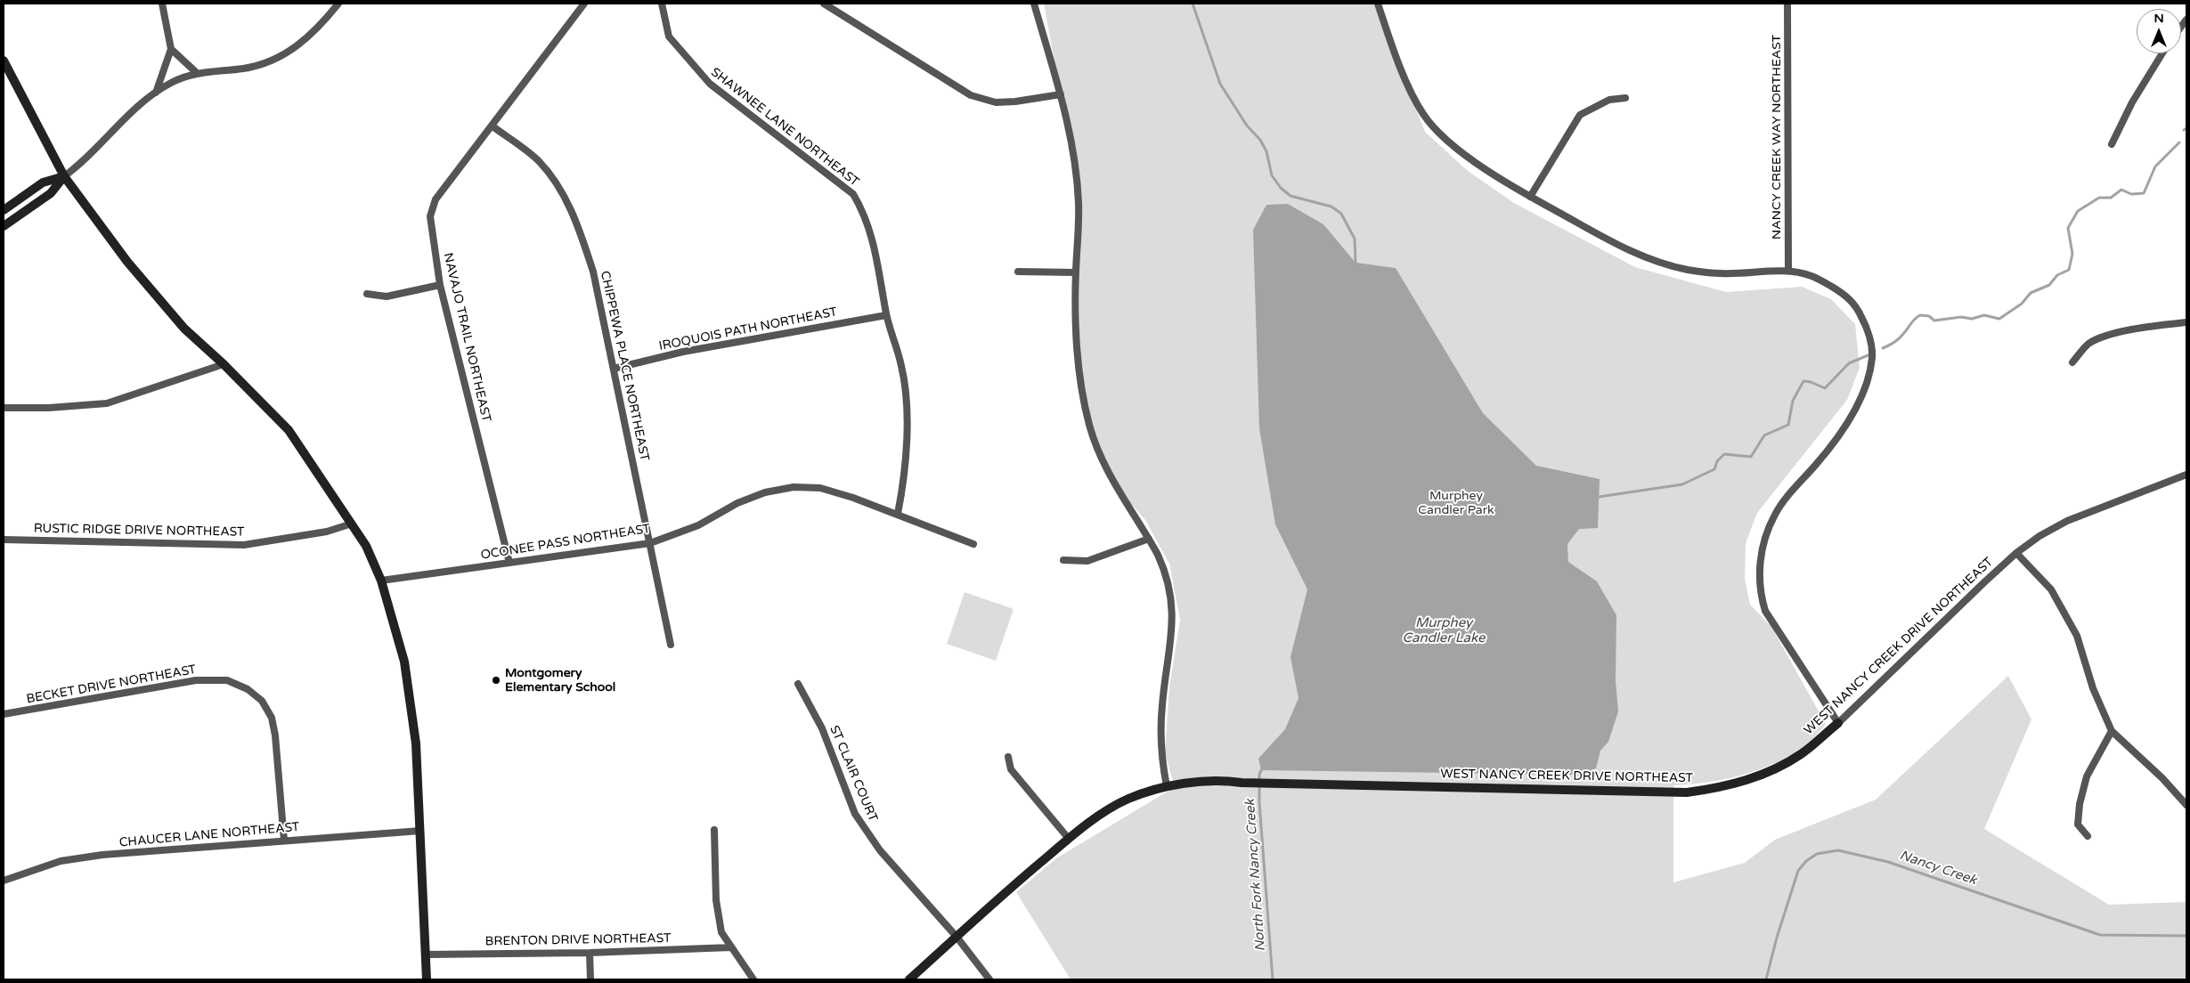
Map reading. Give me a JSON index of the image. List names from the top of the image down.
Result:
{
  "streets": {
    "main road": ["WEST NANCY CREEK DRIVE NORTHEAST"],
    "street": [
      "SHAWNEE LANE NORTHEAST",
      "NANCY CREEK WAY NORTHEAST",
      "IROQUOIS PATH NORTHEAST",
      "NAVAJO TRAIL NORTHEAST",
      "CHIPPEWA PLACE NORTHEAST",
      "RUSTIC RIDGE DRIVE NORTHEAST",
      "OCONEE PASS NORTHEAST",
      "BECKET DRIVE NORTHEAST",
      "ST CLAIR COURT",
      "CHAUCER LANE NORTHEAST",
      "BRENTON DRIVE NORTHEAST"
    ]
  },
  "crossings": [
    ["SHAWNEE LANE NORTHEAST", "IROQUOIS PATH NORTHEAST"],
    ["SHAWNEE LANE NORTHEAST", "OCONEE PASS NORTHEAST"],
    ["IROQUOIS PATH NORTHEAST", "CHIPPEWA PLACE NORTHEAST"],
    ["NAVAJO TRAIL NORTHEAST", "CHIPPEWA PLACE NORTHEAST"],
    ["NAVAJO TRAIL NORTHEAST", "OCONEE PASS NORTHEAST"],
    ["CHIPPEWA PLACE NORTHEAST", "OCONEE PASS NORTHEAST"],
    ["WEST NANCY CREEK DRIVE NORTHEAST", "ST CLAIR COURT"],
    ["BECKET DRIVE NORTHEAST", "CHAUCER LANE NORTHEAST"]
  ],
  "water": ["Murphey Candler Lake", "Nancy Creek", "North Fork Nancy Creek"],
  "parks": ["Murphey Candler Park"],
  "places": ["Montgomery Elementary School"],
  "north": "top"
}
